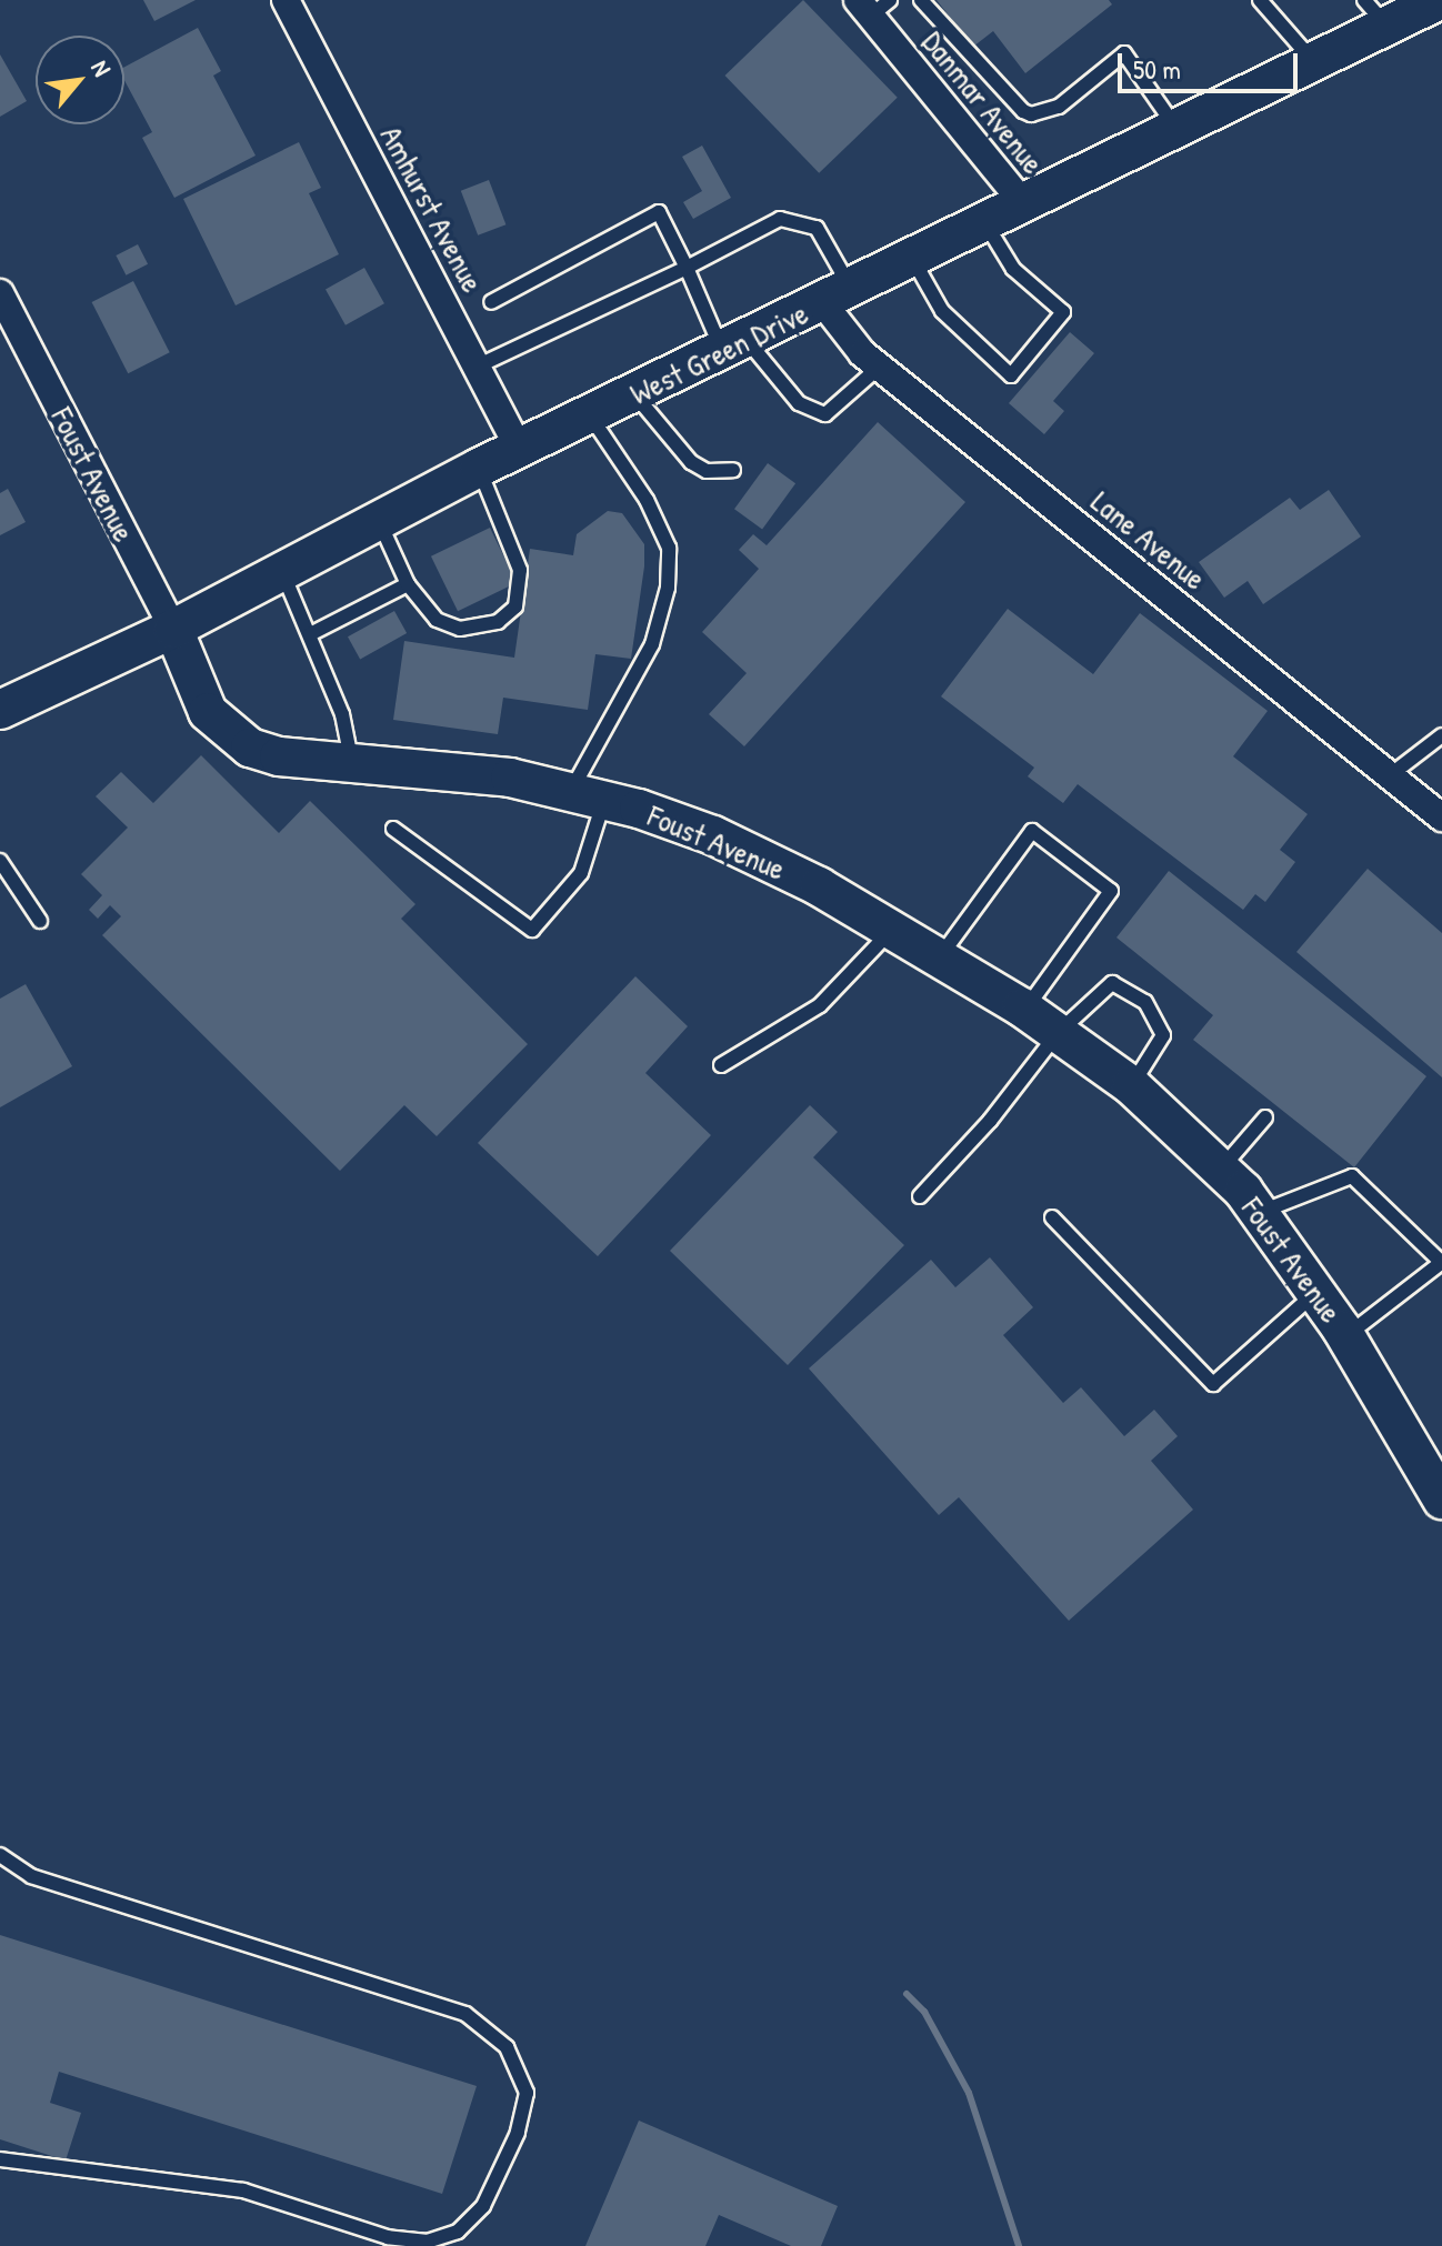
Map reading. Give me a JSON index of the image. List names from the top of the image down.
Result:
{
  "streets": {
    "street": [
      "Danmar Avenue",
      "Amhurst Avenue",
      "West Green Drive",
      "Foust Avenue",
      "Lane Avenue"
    ]
  },
  "crossings": [
    ["Danmar Avenue", "West Green Drive"],
    ["Amhurst Avenue", "West Green Drive"],
    ["West Green Drive", "Foust Avenue"],
    ["West Green Drive", "Lane Avenue"]
  ],
  "scale_bar": "50 m",
  "north": "top right"
}
